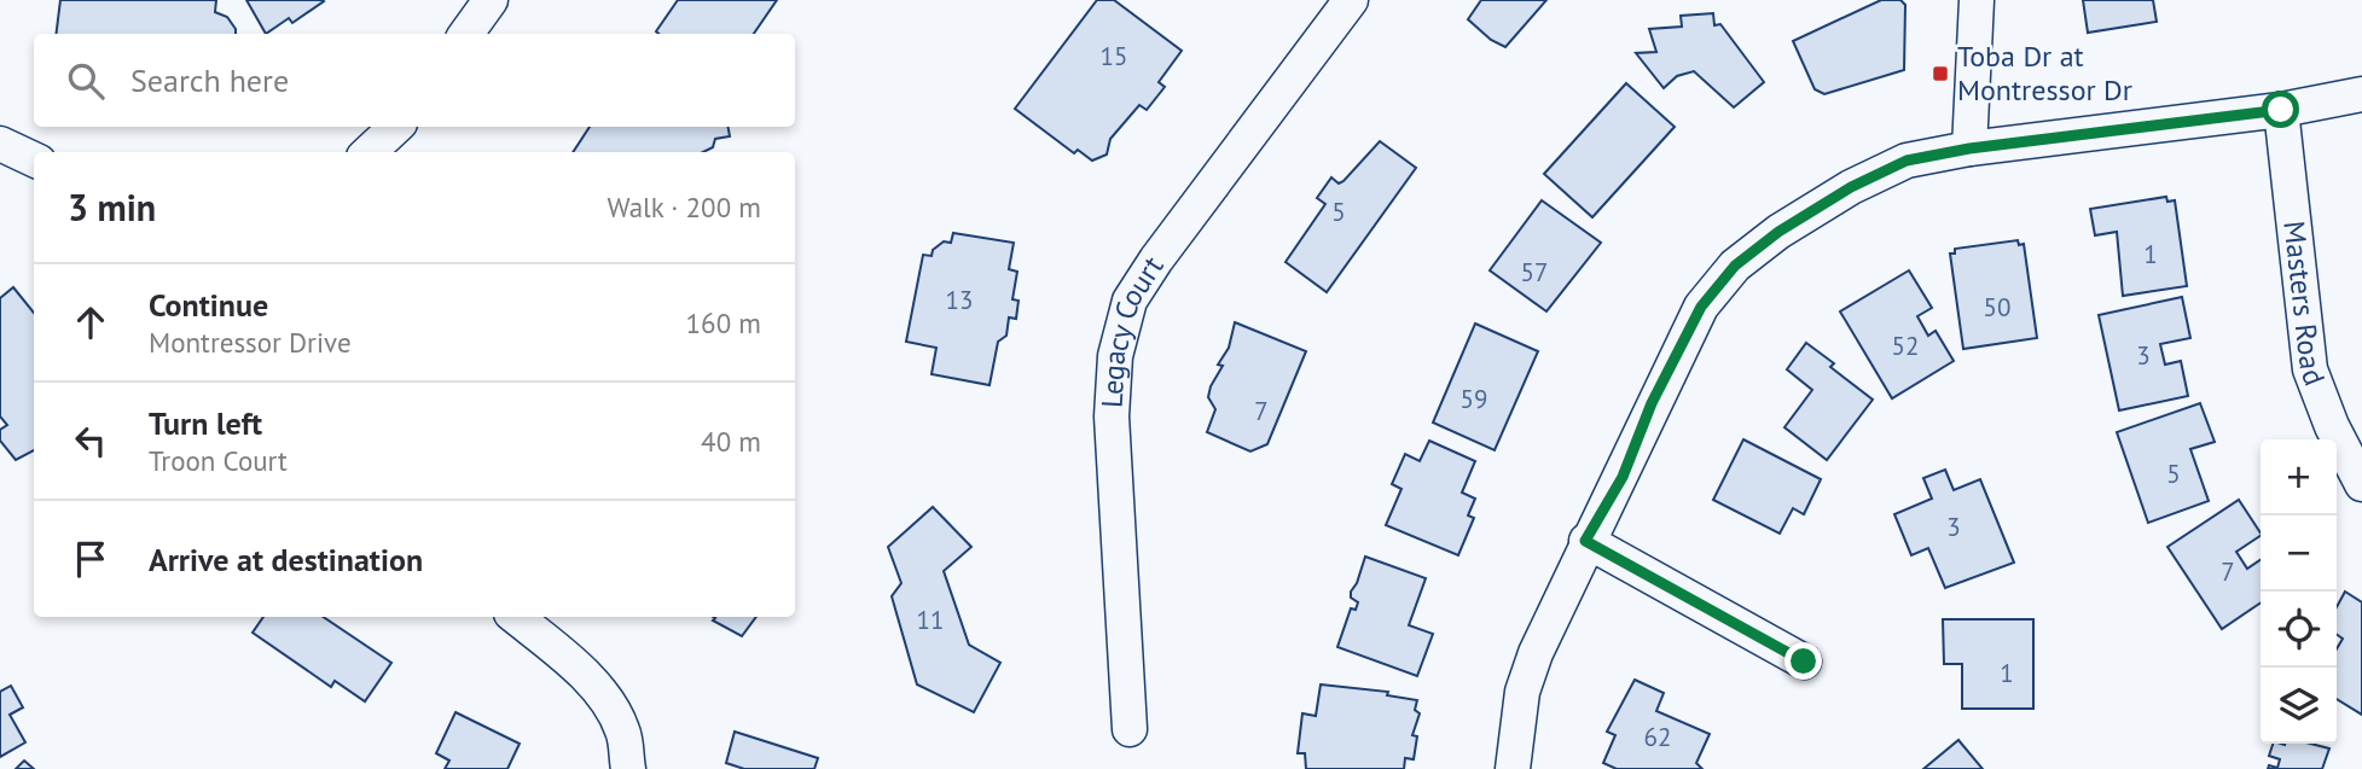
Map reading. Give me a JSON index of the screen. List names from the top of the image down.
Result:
{
  "streets": {
    "street": ["Masters Road", "Legacy Court"]
  },
  "places": {
    "transit": ["Toba Dr at Montressor Dr"]
  },
  "house_numbers": [
    "15",
    "5",
    "1",
    "57",
    "13",
    "50",
    "52",
    "3",
    "59",
    "7",
    "5",
    "3",
    "7",
    "11",
    "1",
    "62"
  ],
  "page": {
    "search": "Search here",
    "heading": ["3 min", "Walk · 200 m"],
    "list": [
      ["Continue", "Montressor Drive", "160 m"],
      ["Turn left", "Troon Court", "40 m"],
      "Arrive at destination"
    ],
    "map_buttons": ["+", "−"]
  }
}
